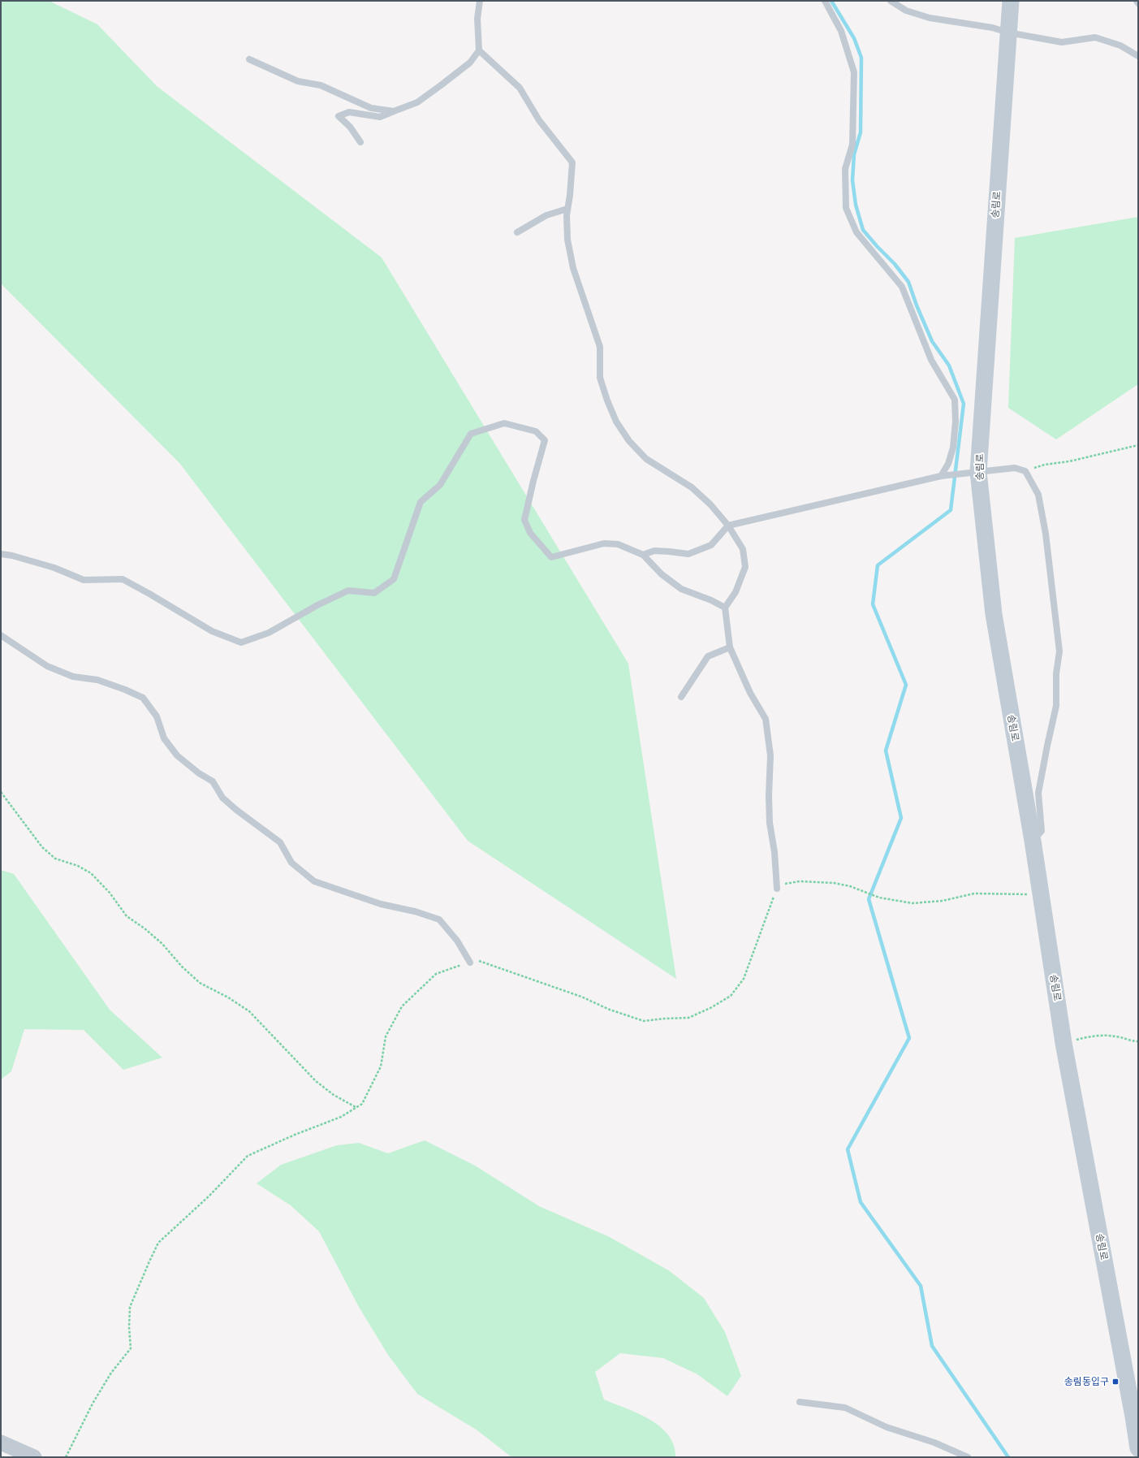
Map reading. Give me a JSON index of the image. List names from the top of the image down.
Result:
{
  "streets": {
    "main road": ["송림로"]
  },
  "places": {
    "transit": ["송림동입구"]
  }
}
